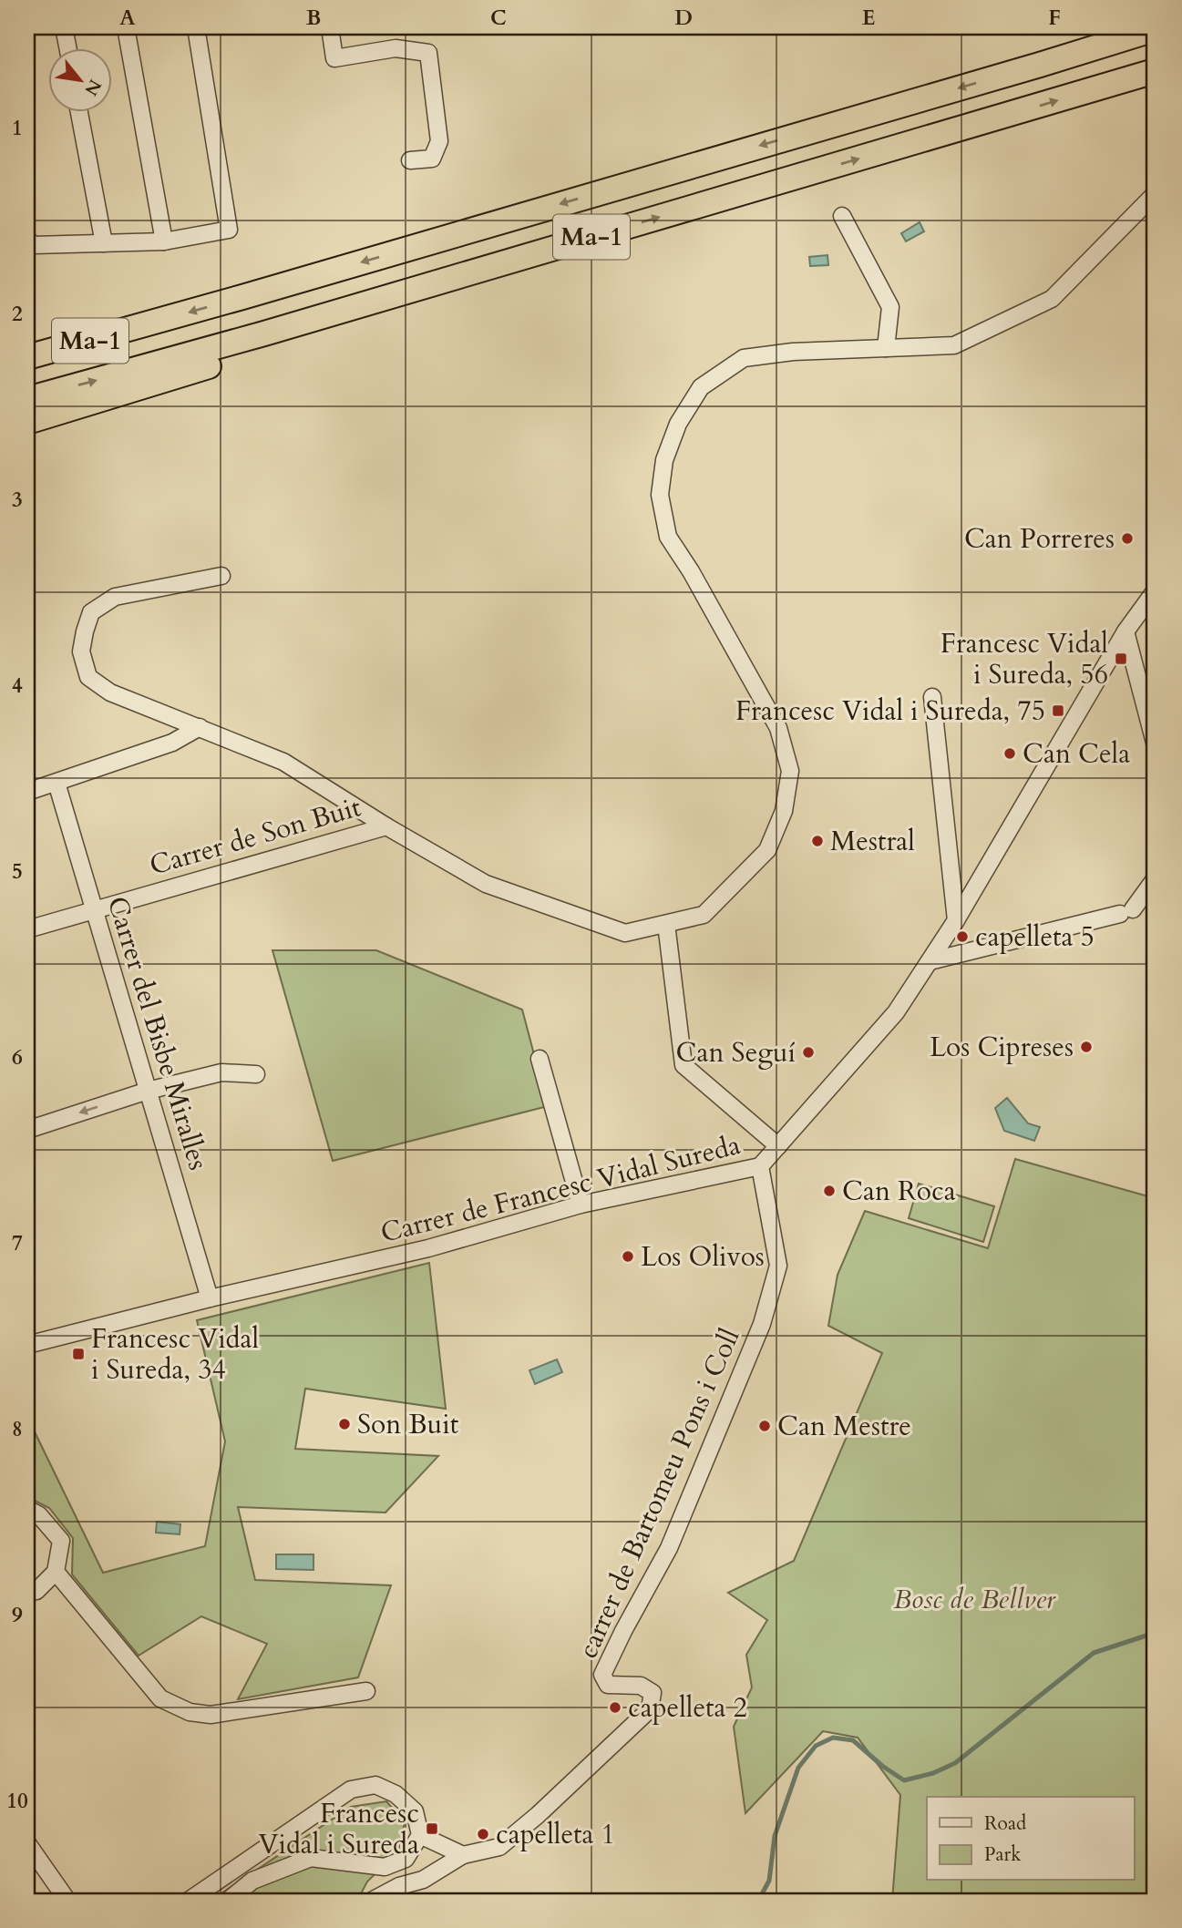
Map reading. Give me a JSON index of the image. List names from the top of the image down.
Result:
{
  "streets": {
    "highway": ["Ma-1"],
    "street": [
      "Carrer de Son Buit",
      "Carrer del Bisbe Miralles",
      "Carrer de Francesc Vidal Sureda",
      "carrer de Bartomeu Pons i Coll"
    ]
  },
  "crossings": [
    ["Carrer de Son Buit", "Carrer del Bisbe Miralles"],
    ["Carrer del Bisbe Miralles", "Carrer de Francesc Vidal Sureda"],
    ["Carrer de Francesc Vidal Sureda", "carrer de Bartomeu Pons i Coll"]
  ],
  "parks": ["Bosc de Bellver"],
  "places": {
    "other": [
      "Can Porreres",
      "Can Cela",
      "Mestral",
      "capelleta 5",
      "Los Cipreses",
      "Can Seguí",
      "Can Roca",
      "Los Olivos",
      "Son Buit",
      "Can Mestre",
      "capelleta 2",
      "capelleta 1"
    ],
    "transit": [
      "Francesc Vidal i Sureda, 56",
      "Francesc Vidal i Sureda, 75",
      "Francesc Vidal i Sureda, 34",
      "Francesc Vidal i Sureda"
    ]
  },
  "legend": ["Road", "Park"],
  "north": "bottom right",
  "grid": {
    "columns": [
      "A",
      "B",
      "C",
      "D",
      "E",
      "F"
    ],
    "rows": [
      "1",
      "2",
      "3",
      "4",
      "5",
      "6",
      "7",
      "8",
      "9",
      "10"
    ]
  }
}
